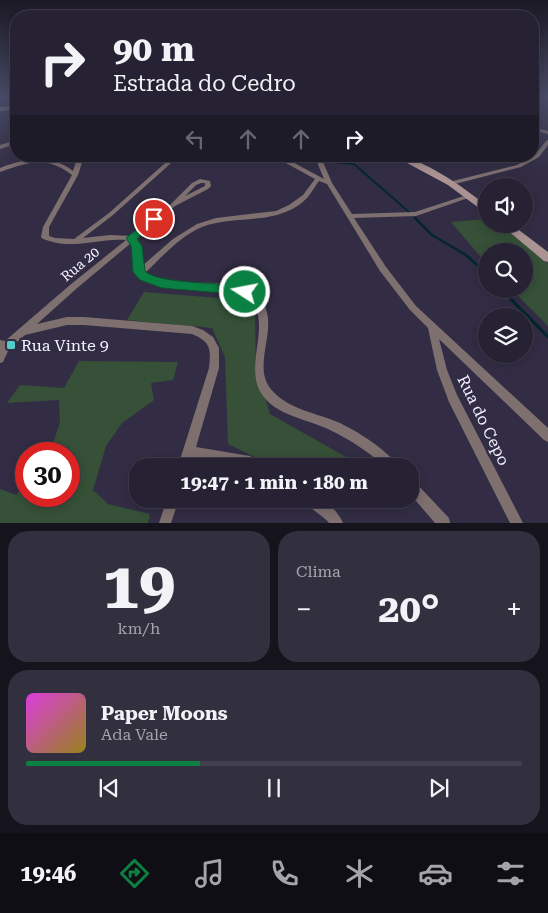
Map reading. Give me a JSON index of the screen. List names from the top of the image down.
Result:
{
  "streets": {
    "street": ["Rua 20", "Rua do Cepo"]
  },
  "places": {
    "transit": ["Rua Vinte 9"]
  },
  "page": {
    "turn": ["90 m", "Estrada do Cedro"],
    "limit": "30",
    "trip": "19:47 · 1 min · 180 m",
    "tile": [
      ["19", "km/h"],
      "Clima"
    ],
    "heat": ["−", "20°", "+"],
    "song": ["Paper Moons", "Ada Vale"],
    "tabs": "19:46"
  }
}
